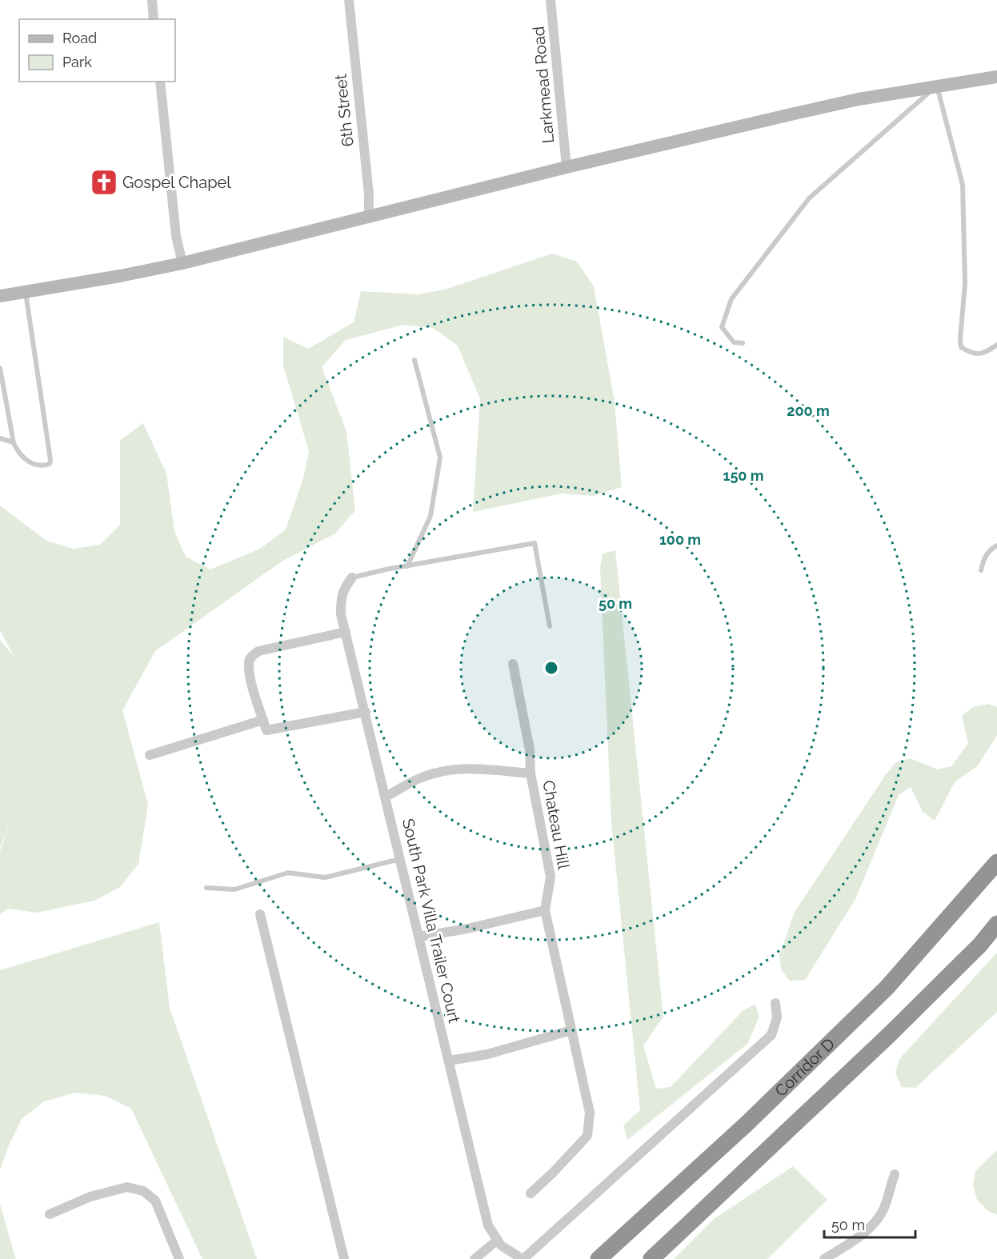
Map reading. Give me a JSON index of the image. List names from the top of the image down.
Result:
{
  "streets": {
    "highway": ["Corridor D"],
    "street": [
      "Larkmead Road",
      "6th Street",
      "Chateau Hill",
      "South Park Villa Trailer Court"
    ]
  },
  "crossings": [
    ["Chateau Hill", "South Park Villa Trailer Court"]
  ],
  "places": {
    "church": ["Gospel Chapel"]
  },
  "legend": ["Road", "Park"],
  "scale_bar": "50 m",
  "rings": [
    "200 m",
    "150 m",
    "100 m",
    "50 m"
  ]
}
